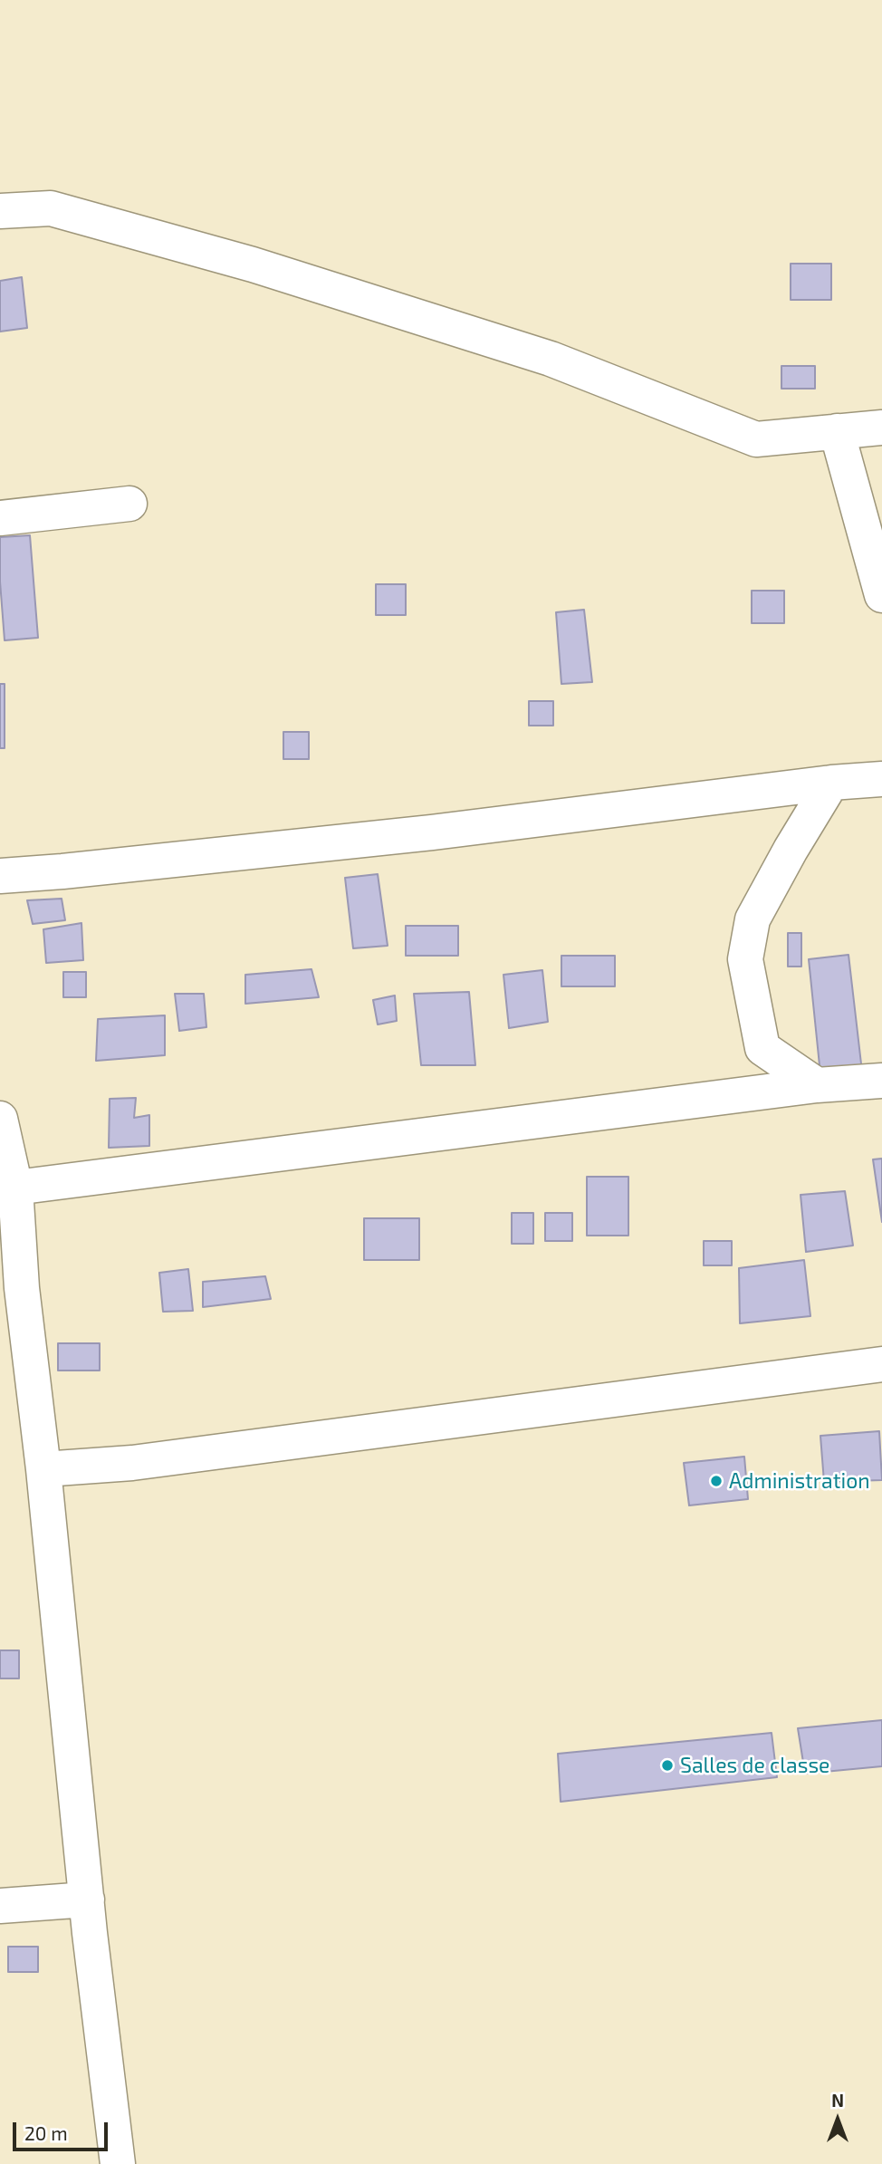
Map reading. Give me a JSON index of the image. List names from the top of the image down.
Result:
{
  "places": ["Administration", "Salles de classe"],
  "scale_bar": "20 m",
  "north": "top"
}
